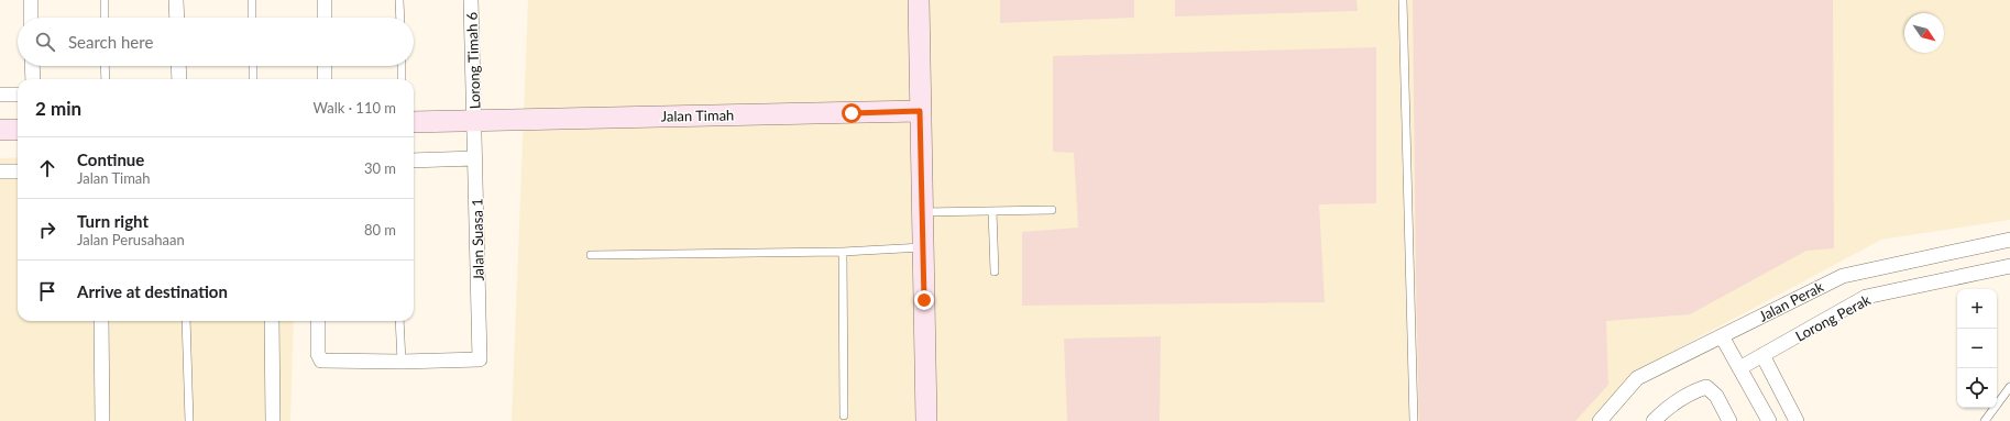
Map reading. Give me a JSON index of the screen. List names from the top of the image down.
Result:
{
  "streets": {
    "street": [
      "Lorong Timah 6",
      "Jalan Timah",
      "Jalan Suasa 1",
      "Jalan Perak",
      "Lorong Perak"
    ]
  },
  "crossings": [
    ["Lorong Timah 6", "Jalan Timah"],
    ["Lorong Timah 6", "Jalan Suasa 1"],
    ["Jalan Timah", "Jalan Suasa 1"]
  ],
  "north": "bottom right",
  "page": {
    "search": "Search here",
    "heading": ["2 min", "Walk · 110 m"],
    "list": [
      ["Continue", "Jalan Timah", "30 m"],
      ["Turn right", "Jalan Perusahaan", "80 m"],
      "Arrive at destination"
    ],
    "map_buttons": ["+", "−"]
  }
}
